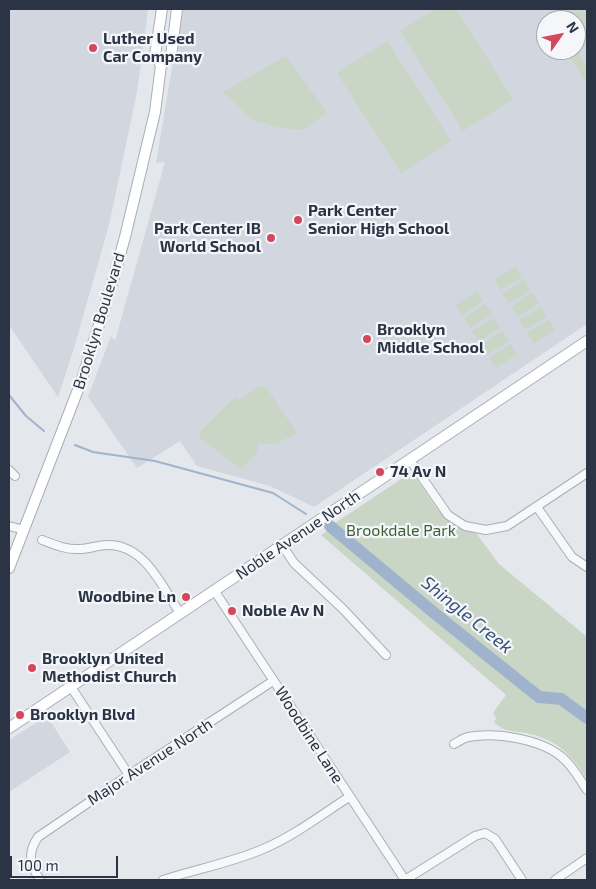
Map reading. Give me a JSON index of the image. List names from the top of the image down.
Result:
{
  "streets": {
    "street": [
      "Brooklyn Boulevard",
      "Noble Avenue North",
      "Woodbine Lane",
      "Major Avenue North"
    ]
  },
  "crossings": [
    ["Noble Avenue North", "Woodbine Lane"],
    ["Woodbine Lane", "Major Avenue North"]
  ],
  "water": ["Shingle Creek"],
  "parks": ["Brookdale Park"],
  "places": [
    "Luther Used Car Company",
    "Park Center Senior High School",
    "Park Center IB World School",
    "Brooklyn Middle School",
    "74 Av N",
    "Woodbine Ln",
    "Noble Av N",
    "Brooklyn United Methodist Church",
    "Brooklyn Blvd"
  ],
  "scale_bar": "100 m",
  "north": "top right"
}
